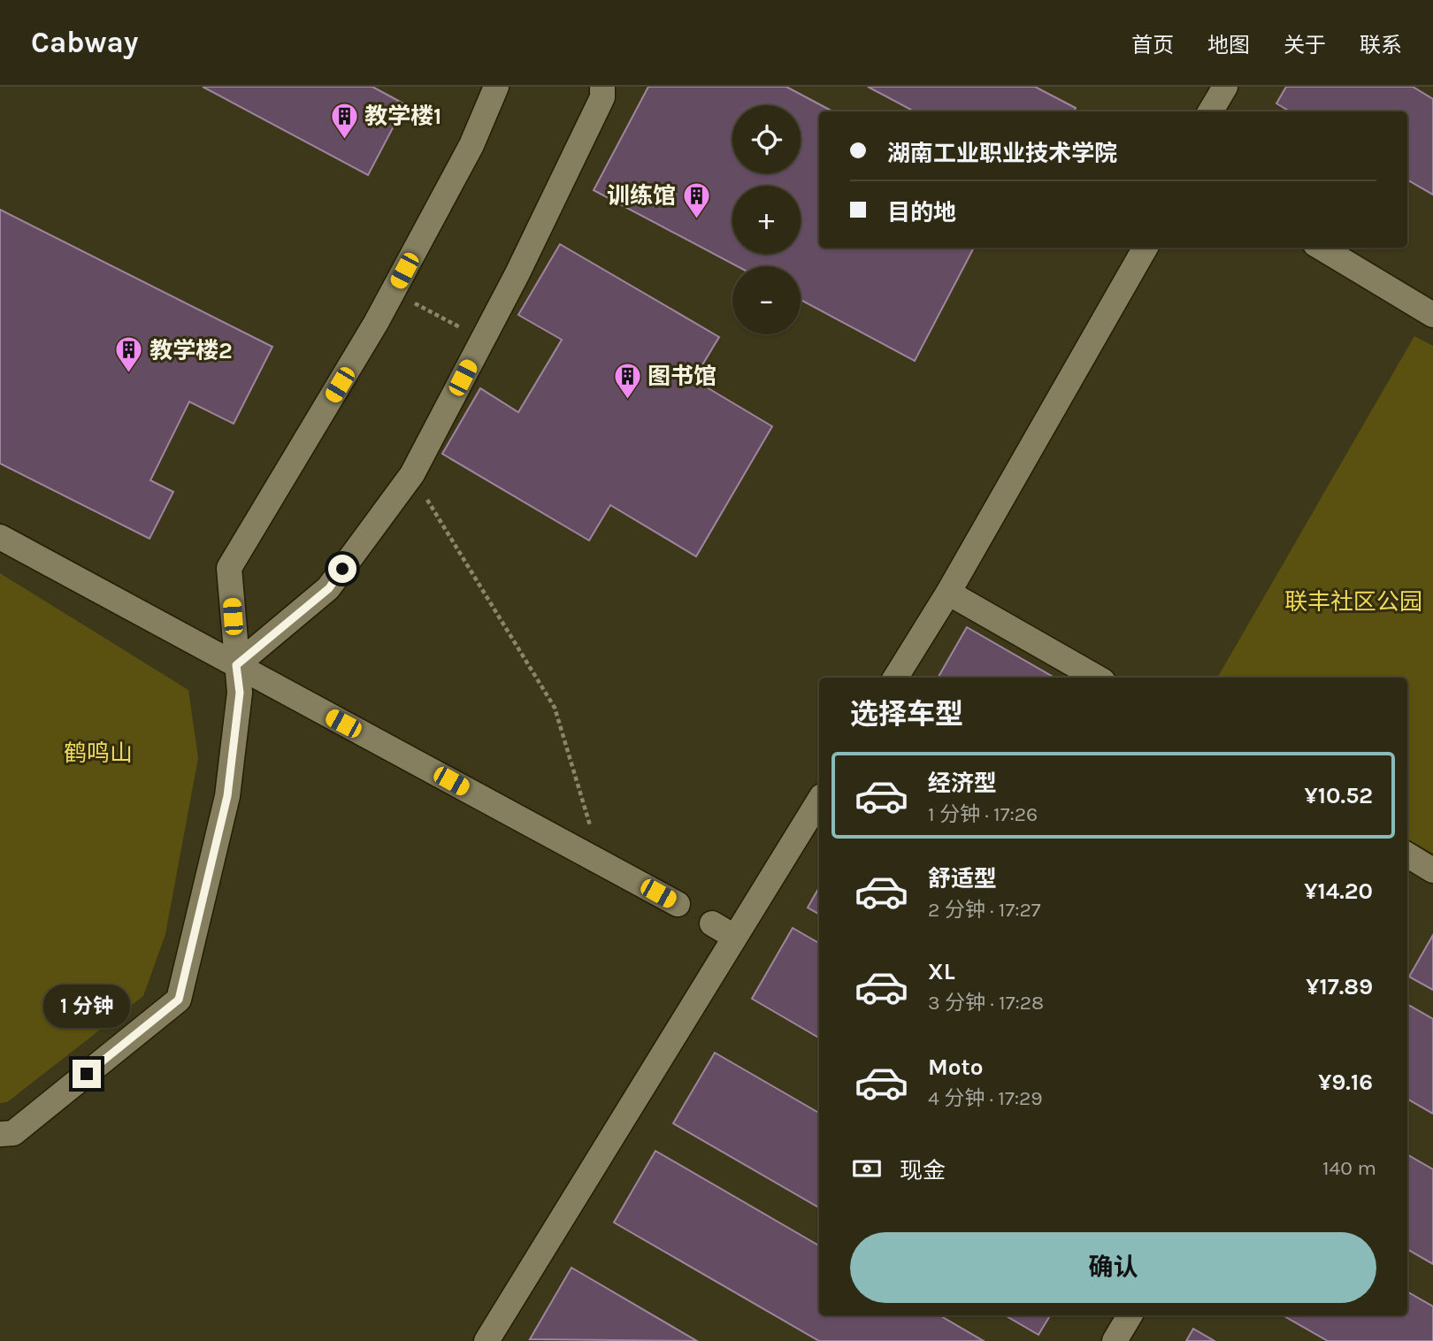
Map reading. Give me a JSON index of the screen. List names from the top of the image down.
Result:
{
  "parks": ["联丰社区公园", "鹤鸣山"],
  "places": {
    "building": [
      "教学楼1",
      "训练馆",
      "教学楼2",
      "图书馆"
    ]
  },
  "page": {
    "header": "Cabway",
    "nav": [
      "首页",
      "地图",
      "关于",
      "联系"
    ],
    "map_buttons": ["+", "−"],
    "banner": ["湖南工业职业技术学院", "目的地"],
    "heading": "选择车型",
    "list": [
      {
        "name": "经济型",
        "note": "1 分钟 · 17:26",
        "value": "¥10.52"
      },
      {
        "name": "舒适型",
        "note": "2 分钟 · 17:27",
        "value": "¥14.20"
      },
      {
        "name": "XL",
        "note": "3 分钟 · 17:28",
        "value": "¥17.89"
      },
      {
        "name": "Moto",
        "note": "4 分钟 · 17:29",
        "value": "¥9.16"
      }
    ],
    "bubble": "1 分钟",
    "pay": ["现金", "140 m"],
    "buttons": "确认"
  }
}
